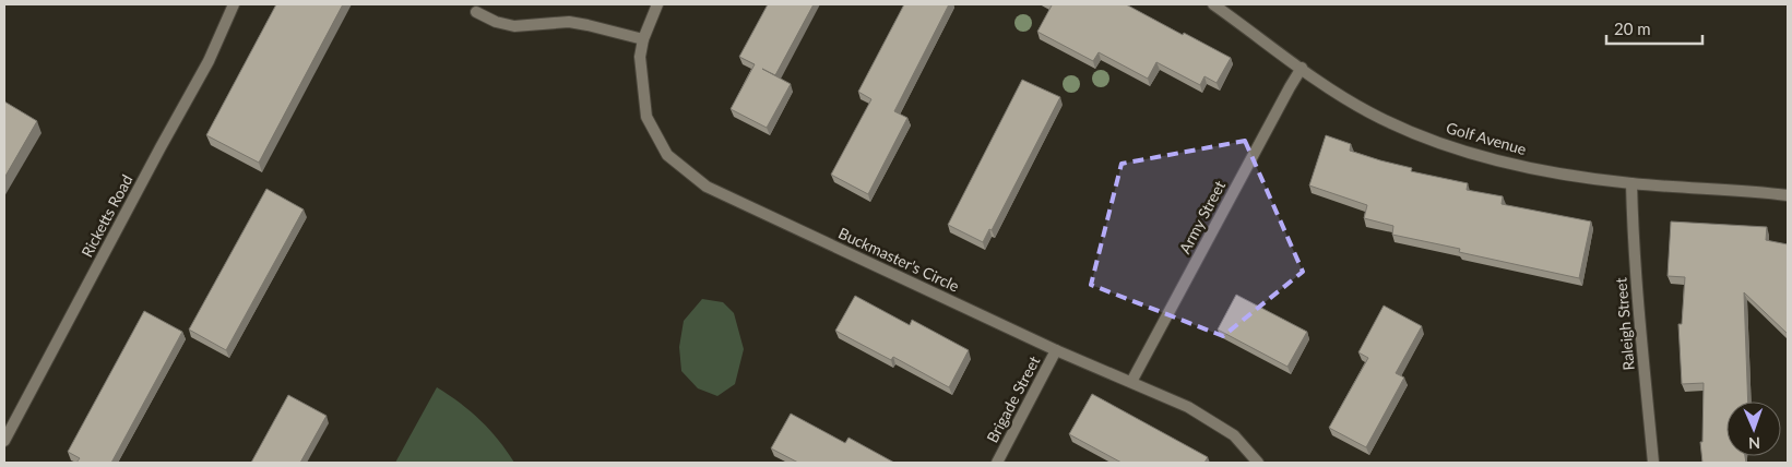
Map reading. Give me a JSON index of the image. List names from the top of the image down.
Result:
{
  "streets": {
    "street": [
      "Golf Avenue",
      "Ricketts Road",
      "Army Street",
      "Buckmaster's Circle",
      "Raleigh Street",
      "Brigade Street"
    ]
  },
  "crossings": [
    ["Golf Avenue", "Army Street"],
    ["Golf Avenue", "Raleigh Street"],
    ["Army Street", "Buckmaster's Circle"],
    ["Buckmaster's Circle", "Brigade Street"]
  ],
  "scale_bar": "20 m",
  "north": "bottom"
}
